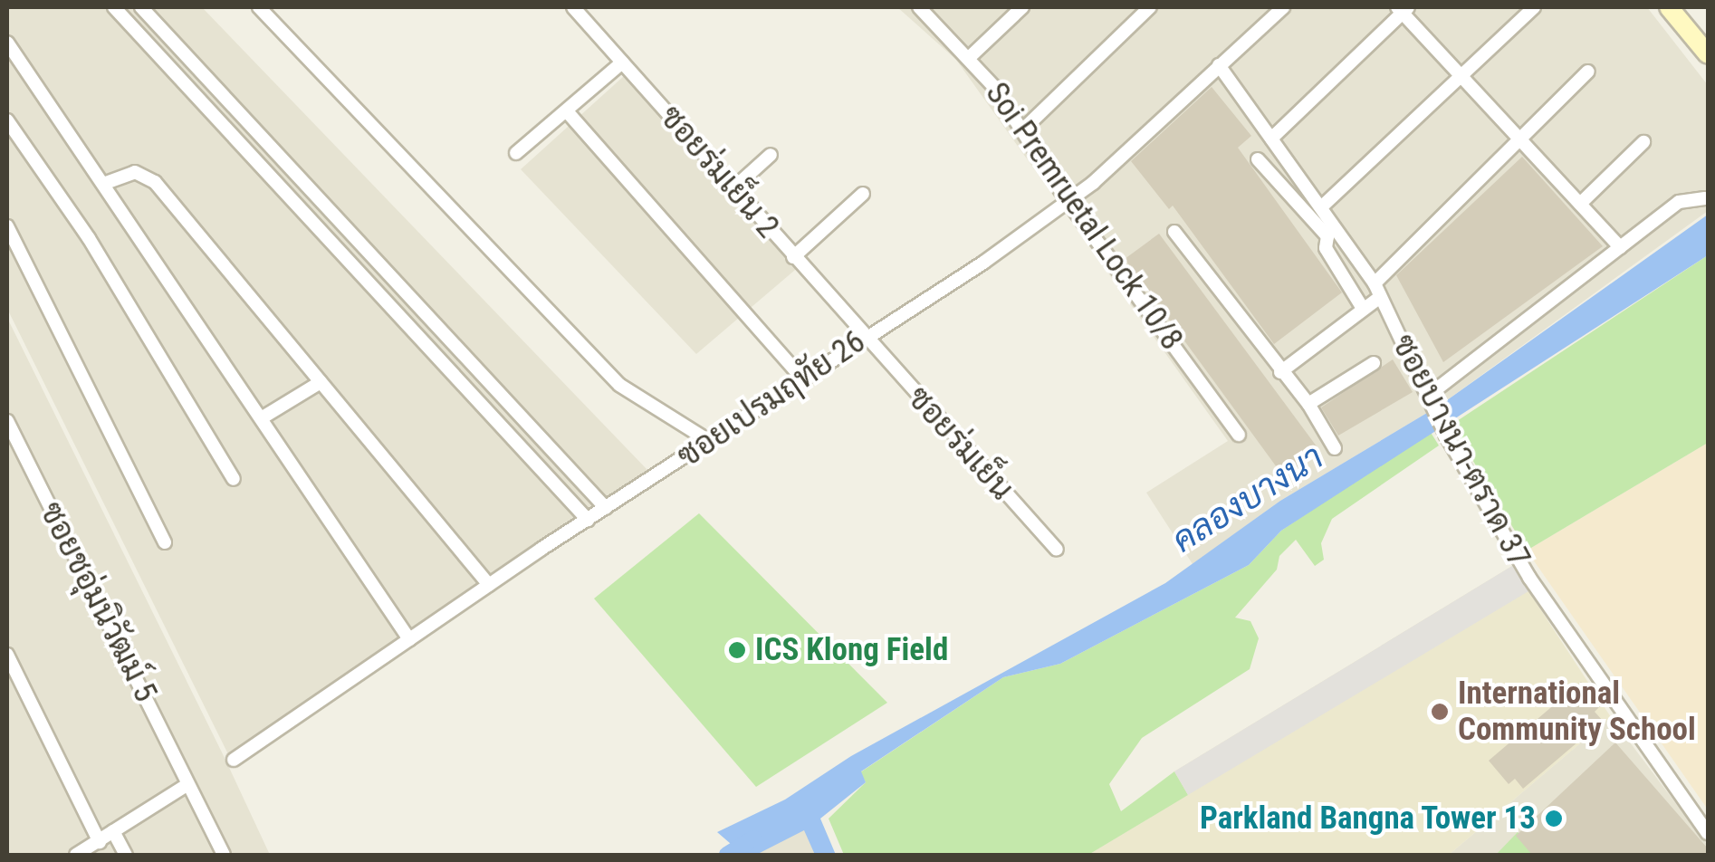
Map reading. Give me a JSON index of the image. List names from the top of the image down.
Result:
{
  "streets": {
    "street": [
      "ซอยร่มเย็น 2",
      "Soi Premruetal Lock 10/8",
      "ซอยเปรมฤทัย 26",
      "ซอยร่มเย็น",
      "ซอยบางนา-ตราด 37",
      "ซอยชอุ่มนิวัฒม์ 5"
    ]
  },
  "crossings": [
    ["ซอยร่มเย็น 2", "ซอยเปรมฤทัย 26"],
    ["ซอยร่มเย็น 2", "ซอยร่มเย็น"],
    ["Soi Premruetal Lock 10/8", "ซอยเปรมฤทัย 26"],
    ["ซอยเปรมฤทัย 26", "ซอยร่มเย็น"],
    ["ซอยเปรมฤทัย 26", "ซอยบางนา-ตราด 37"]
  ],
  "water": ["คลองบางนา"],
  "places": ["ICS Klong Field", "International Community School", "Parkland Bangna Tower 13"]
}
